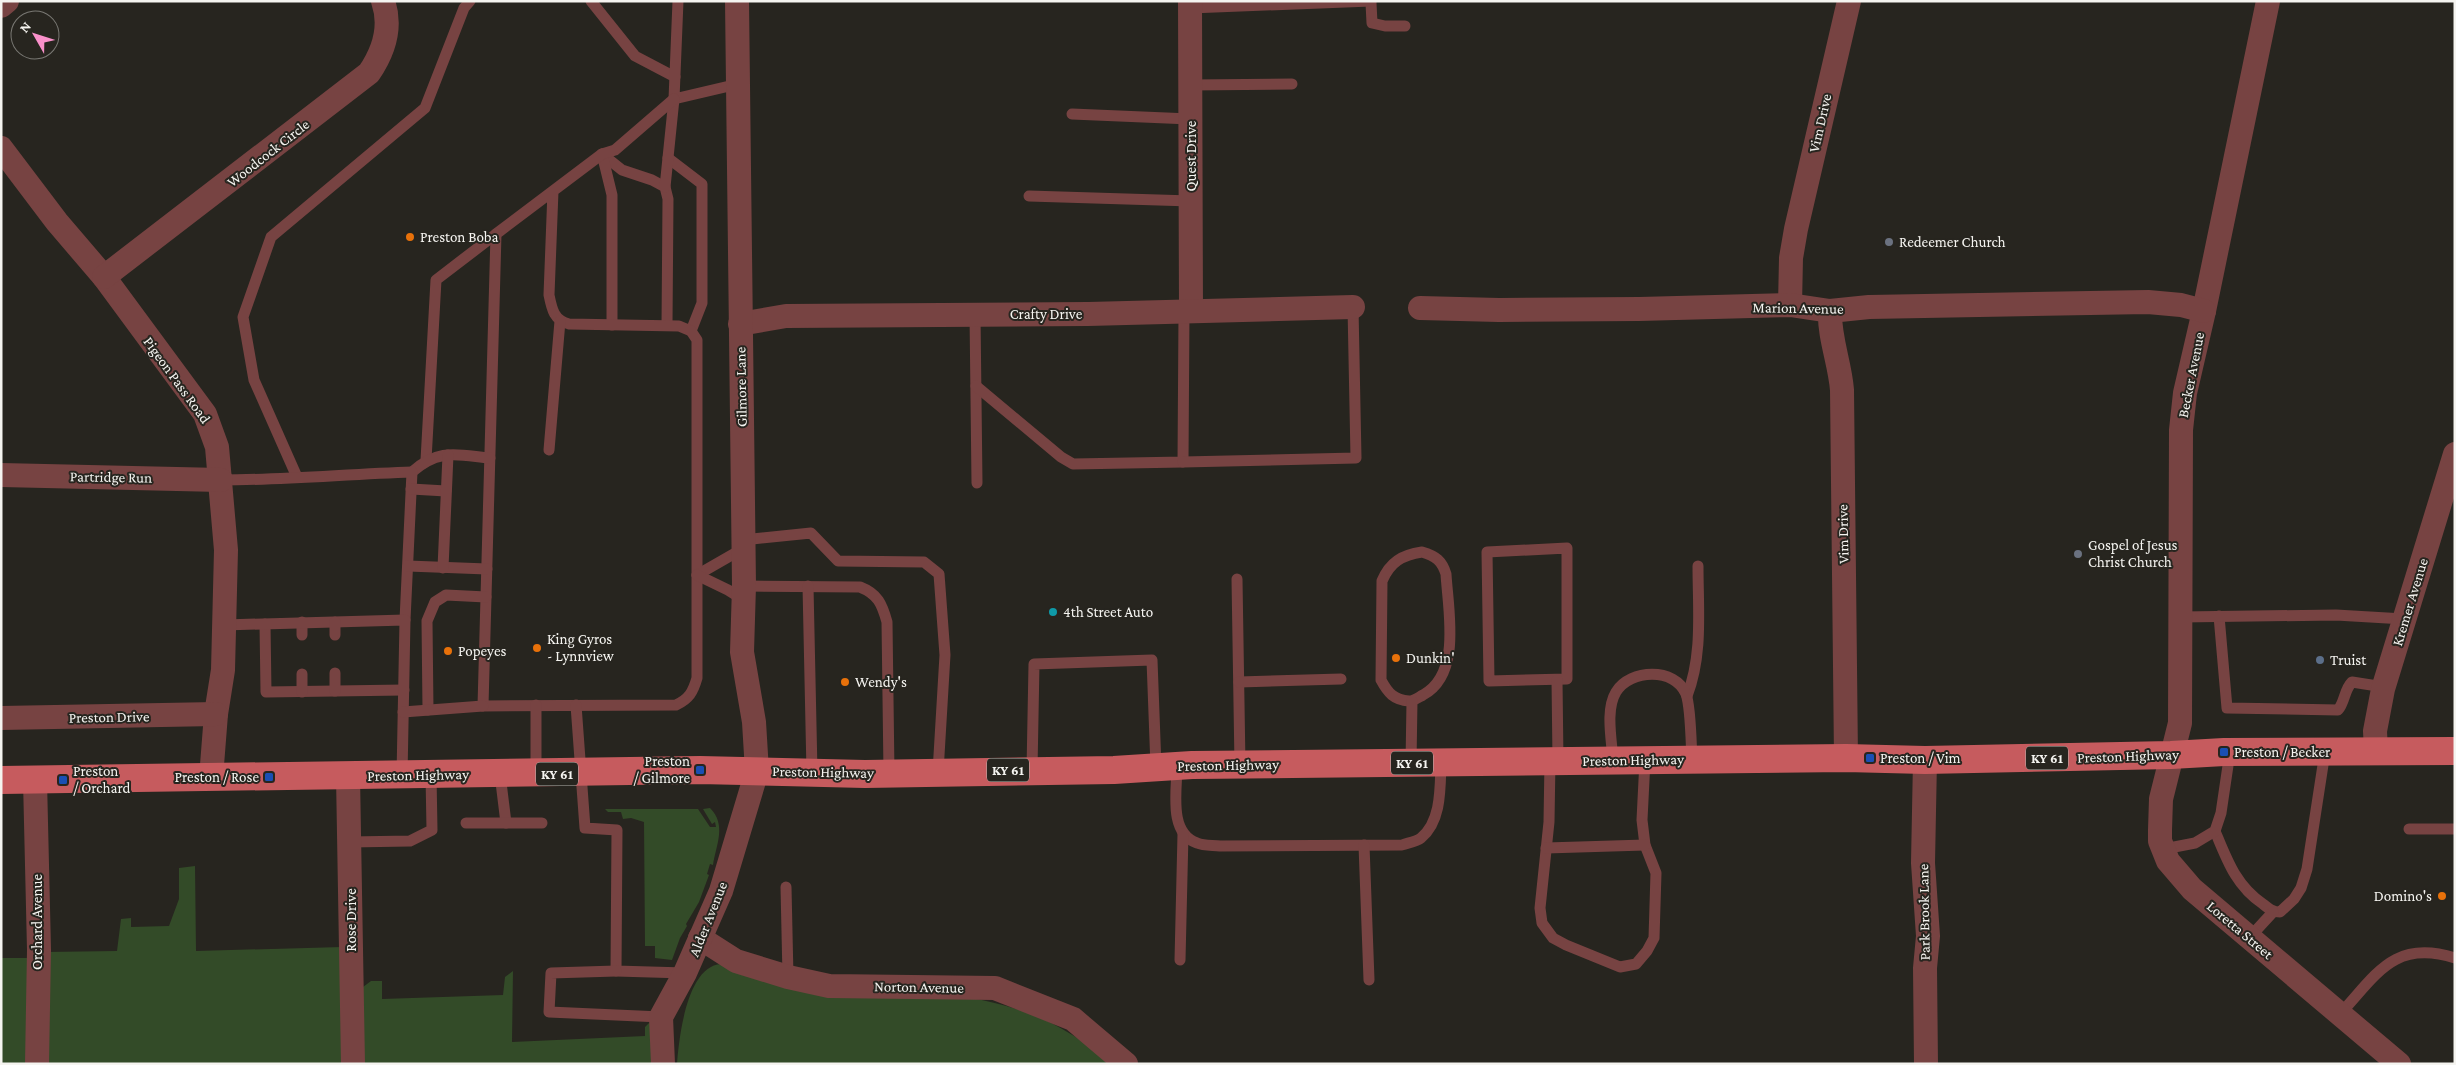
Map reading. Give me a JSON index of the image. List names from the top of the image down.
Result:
{
  "streets": {
    "main road": ["Preston Highway", "KY 61"],
    "street": [
      "Vim Drive",
      "Woodcock Circle",
      "Quest Drive",
      "Marion Avenue",
      "Crafty Drive",
      "Becker Avenue",
      "Pigeon Pass Road",
      "Gilmore Lane",
      "Partridge Run",
      "Kremer Avenue",
      "Preston Drive",
      "Park Brook Lane",
      "Alder Avenue",
      "Rose Drive",
      "Orchard Avenue",
      "Loretta Street",
      "Norton Avenue"
    ]
  },
  "crossings": [
    ["Vim Drive", "Marion Avenue"],
    ["Vim Drive", "Preston Highway"],
    ["Woodcock Circle", "Pigeon Pass Road"],
    ["Quest Drive", "Crafty Drive"],
    ["Marion Avenue", "Becker Avenue"],
    ["Crafty Drive", "Gilmore Lane"],
    ["Becker Avenue", "Preston Highway"],
    ["Becker Avenue", "Loretta Street"],
    ["Pigeon Pass Road", "Partridge Run"],
    ["Pigeon Pass Road", "Preston Drive"],
    ["Pigeon Pass Road", "Preston Highway"],
    ["Gilmore Lane", "Preston Highway"],
    ["Gilmore Lane", "Alder Avenue"],
    ["Kremer Avenue", "Preston Highway"],
    ["Preston Highway", "Park Brook Lane"],
    ["Preston Highway", "Alder Avenue"],
    ["Preston Highway", "Rose Drive"],
    ["Preston Highway", "Orchard Avenue"],
    ["Preston Highway", "Loretta Street"],
    ["Alder Avenue", "Norton Avenue"]
  ],
  "places": {
    "other": [
      "Preston Boba",
      "Redeemer Church",
      "Gospel of Jesus Christ Church",
      "4th Street Auto",
      "King Gyros - Lynnview",
      "Popeyes",
      "Dunkin'",
      "Truist",
      "Wendy's",
      "Domino's"
    ],
    "transit": [
      "Preston / Becker",
      "Preston / Vim",
      "Preston / Gilmore",
      "Preston / Rose",
      "Preston / Orchard"
    ]
  },
  "north": "top left"
}
